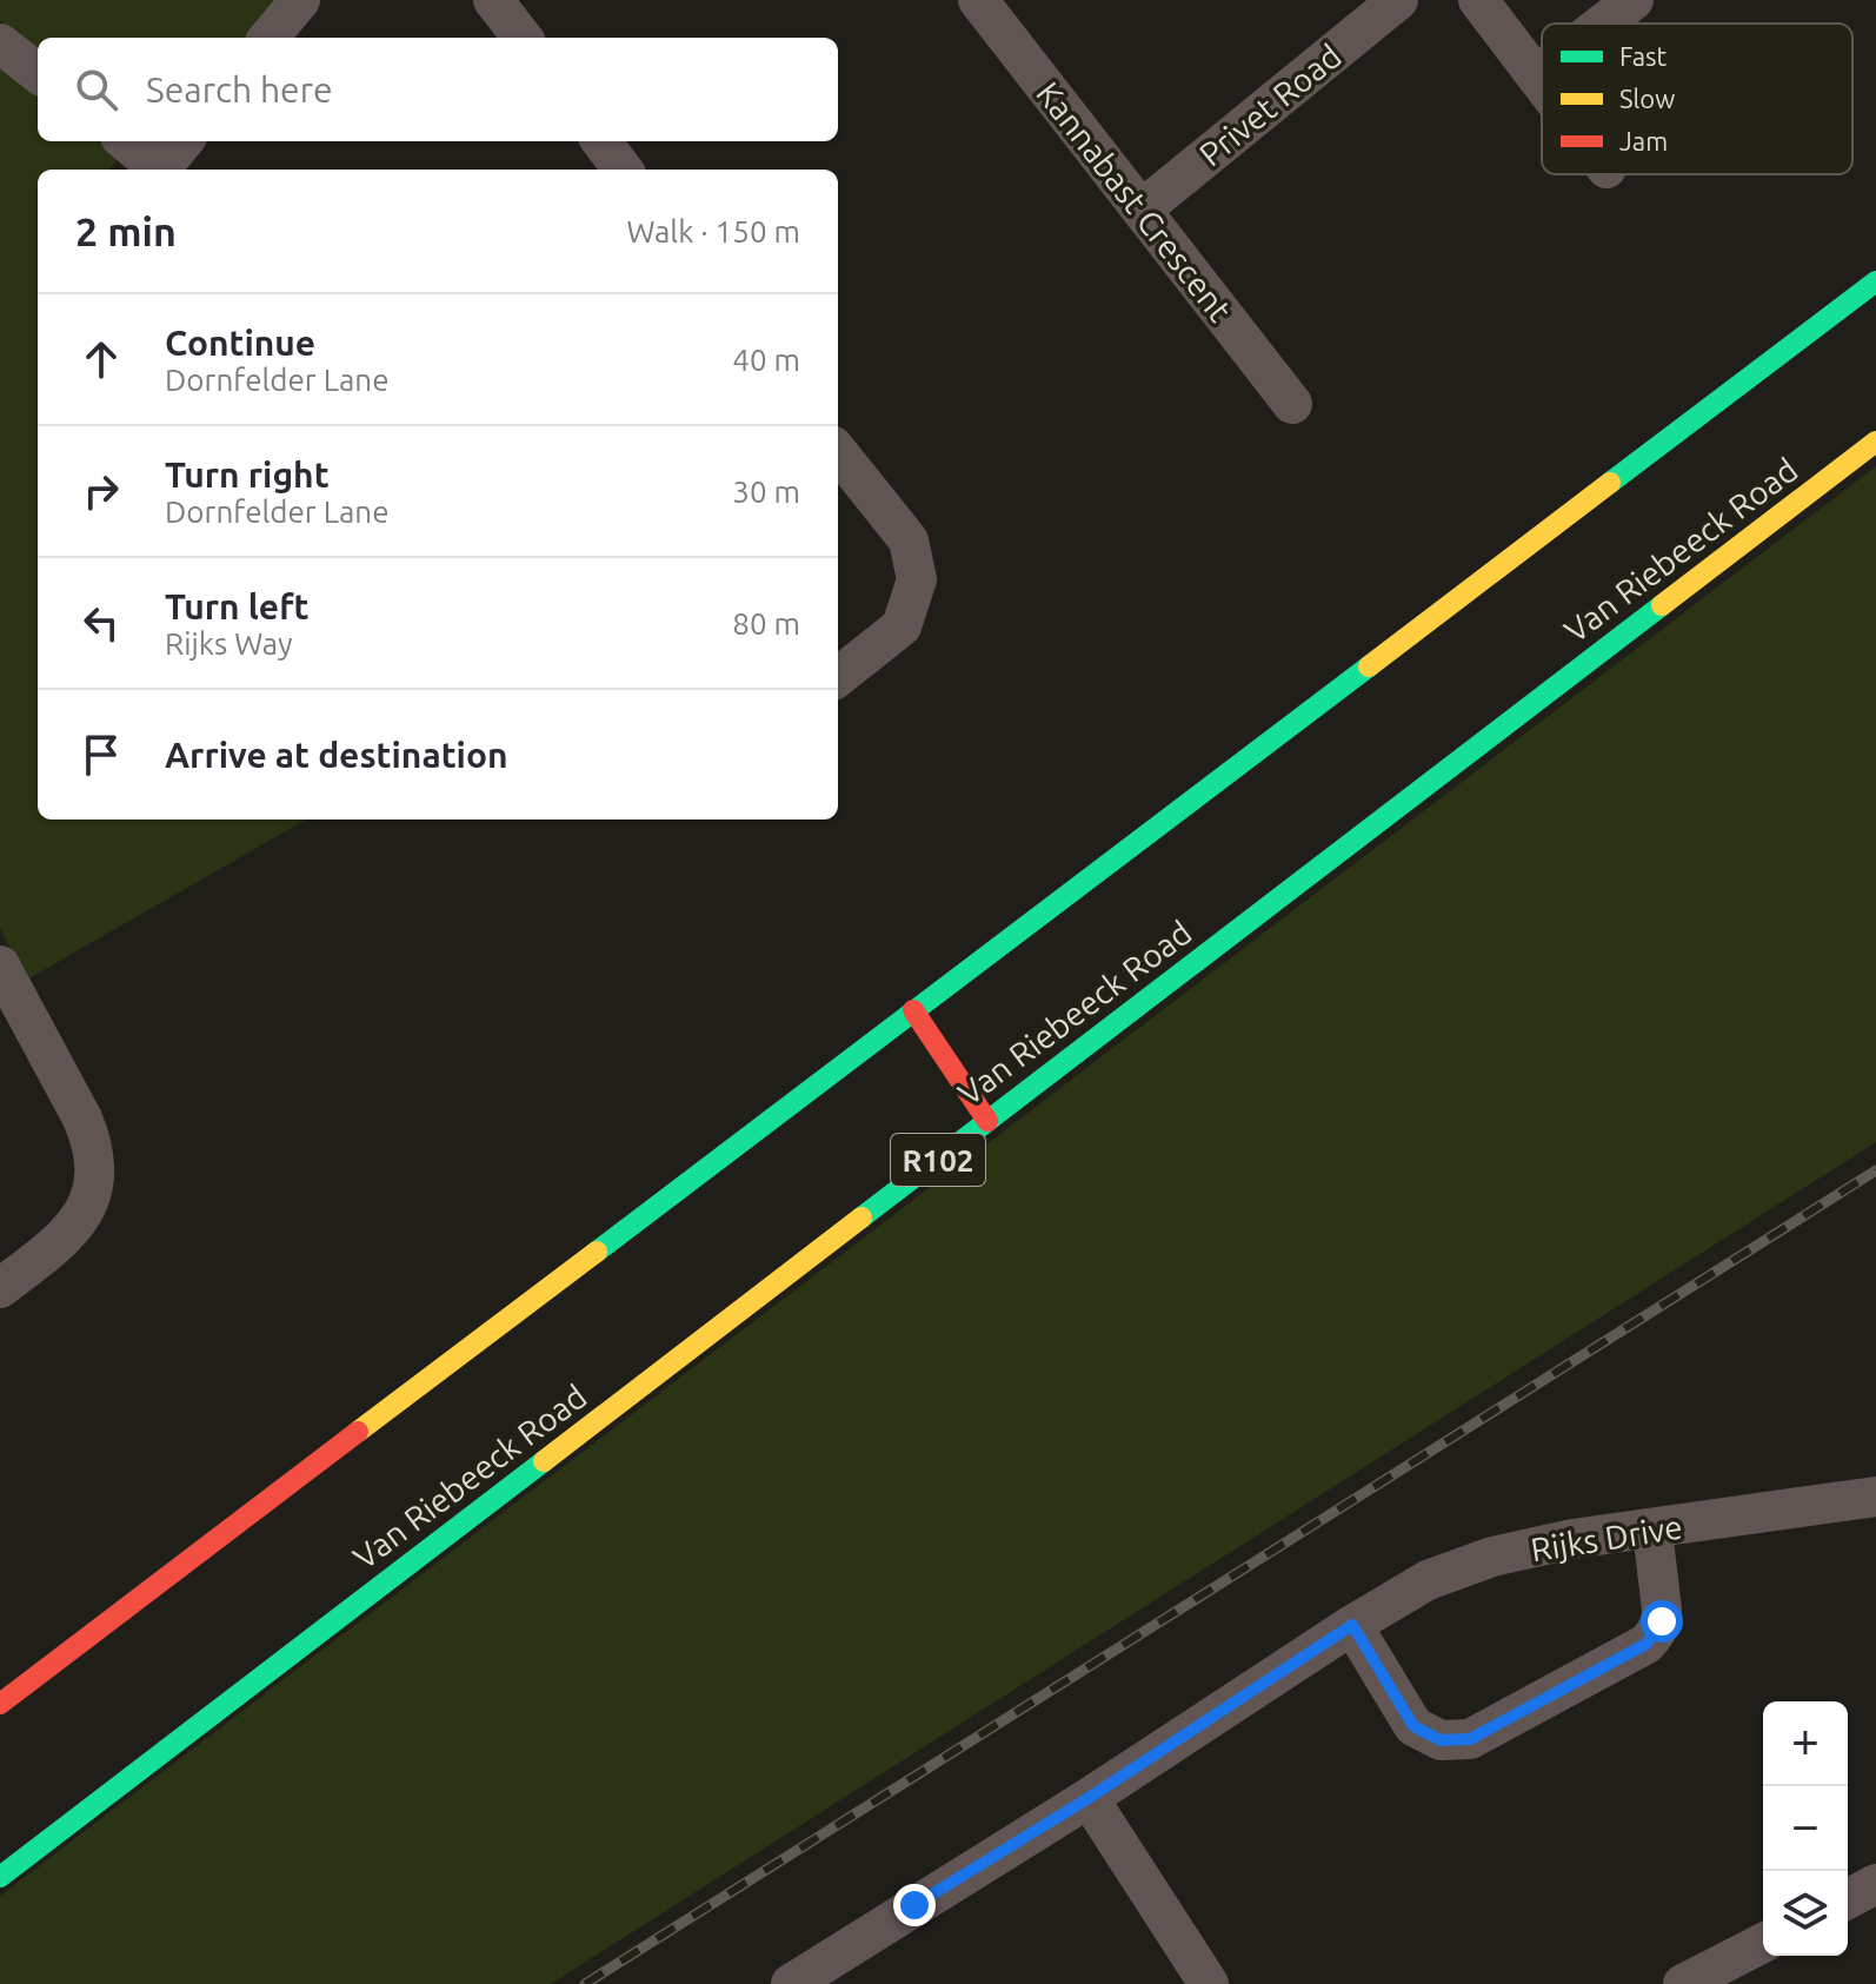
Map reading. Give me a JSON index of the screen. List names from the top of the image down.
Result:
{
  "streets": {
    "main road": ["Van Riebeeck Road", "R102"],
    "street": ["Privet Road", "Kannabast Crescent", "Rijks Drive"]
  },
  "crossings": [
    ["Privet Road", "Kannabast Crescent"]
  ],
  "legend": ["Fast", "Slow", "Jam"],
  "page": {
    "search": "Search here",
    "heading": ["2 min", "Walk · 150 m"],
    "list": [
      ["Continue", "Dornfelder Lane", "40 m"],
      ["Turn right", "Dornfelder Lane", "30 m"],
      ["Turn left", "Rijks Way", "80 m"],
      "Arrive at destination"
    ],
    "map_buttons": ["+", "−"]
  }
}
